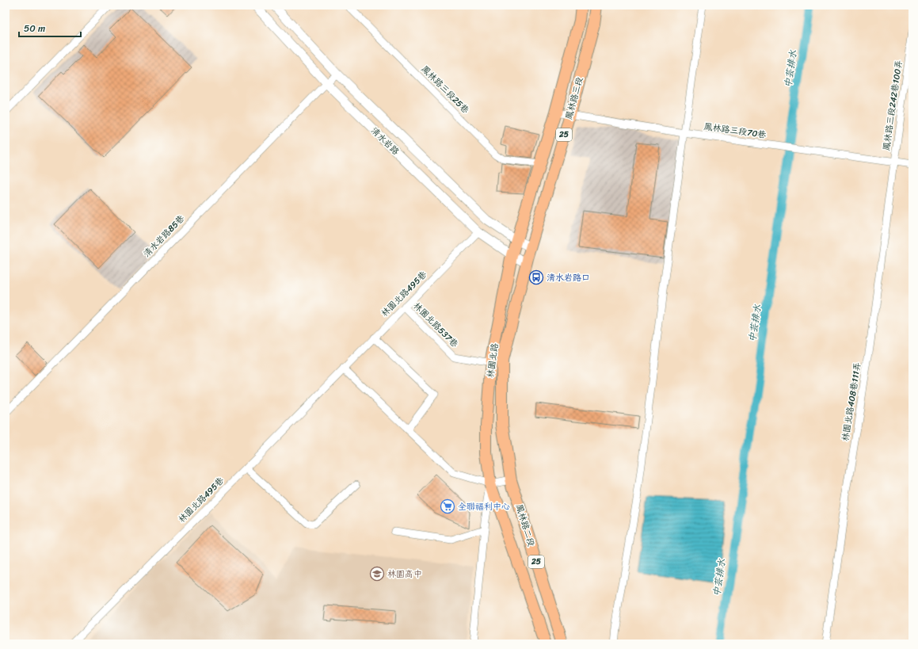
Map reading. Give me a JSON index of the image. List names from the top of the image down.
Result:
{
  "streets": {
    "main road": [
      "鳳林路三段",
      "25",
      "林園北路",
      "鳳林路二段"
    ],
    "street": [
      "鳳林路三段25巷",
      "鳳林路三段242巷100弄",
      "鳳林路三段70巷",
      "清水岩路",
      "清水岩路85巷",
      "林園北路495巷",
      "林園北路537巷",
      "林園北路408巷111弄"
    ]
  },
  "crossings": [
    ["鳳林路三段25巷", "鳳林路三段"],
    ["鳳林路三段", "鳳林路三段70巷"],
    ["鳳林路三段", "清水岩路"],
    ["鳳林路三段", "林園北路"],
    ["鳳林路三段242巷100弄", "鳳林路三段70巷"],
    ["鳳林路三段242巷100弄", "林園北路408巷111弄"],
    ["鳳林路三段70巷", "林園北路408巷111弄"],
    ["清水岩路", "清水岩路85巷"],
    ["清水岩路", "林園北路495巷"],
    ["清水岩路", "林園北路"],
    ["林園北路495巷", "林園北路537巷"],
    ["林園北路537巷", "林園北路"],
    ["林園北路", "鳳林路二段"]
  ],
  "water": ["中芸排水"],
  "places": {
    "bus stop": ["清水岩路口"],
    "supermarket": ["全聯福利中心"],
    "school or university": ["林園高中"]
  },
  "scale_bar": "50 m"
}
